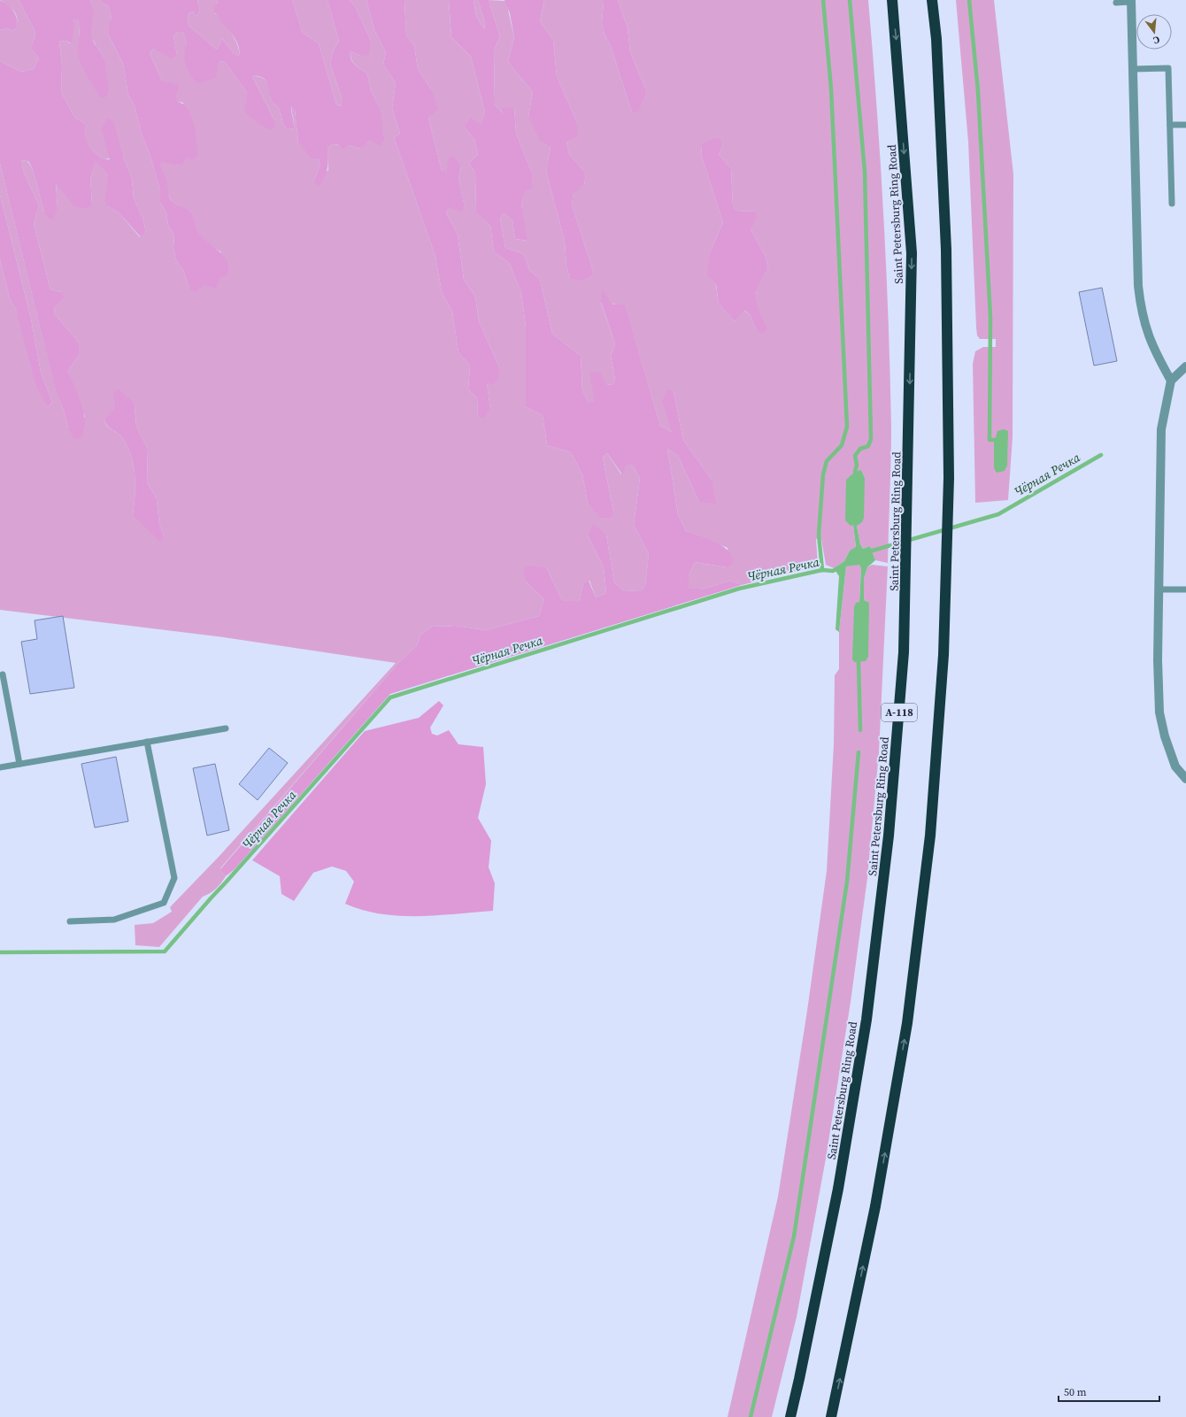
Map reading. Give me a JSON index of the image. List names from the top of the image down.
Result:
{
  "streets": {
    "highway": ["Saint Petersburg Ring Road", "А-118"]
  },
  "water": ["Чёрная Речка"],
  "scale_bar": "50 m",
  "north": "bottom"
}
